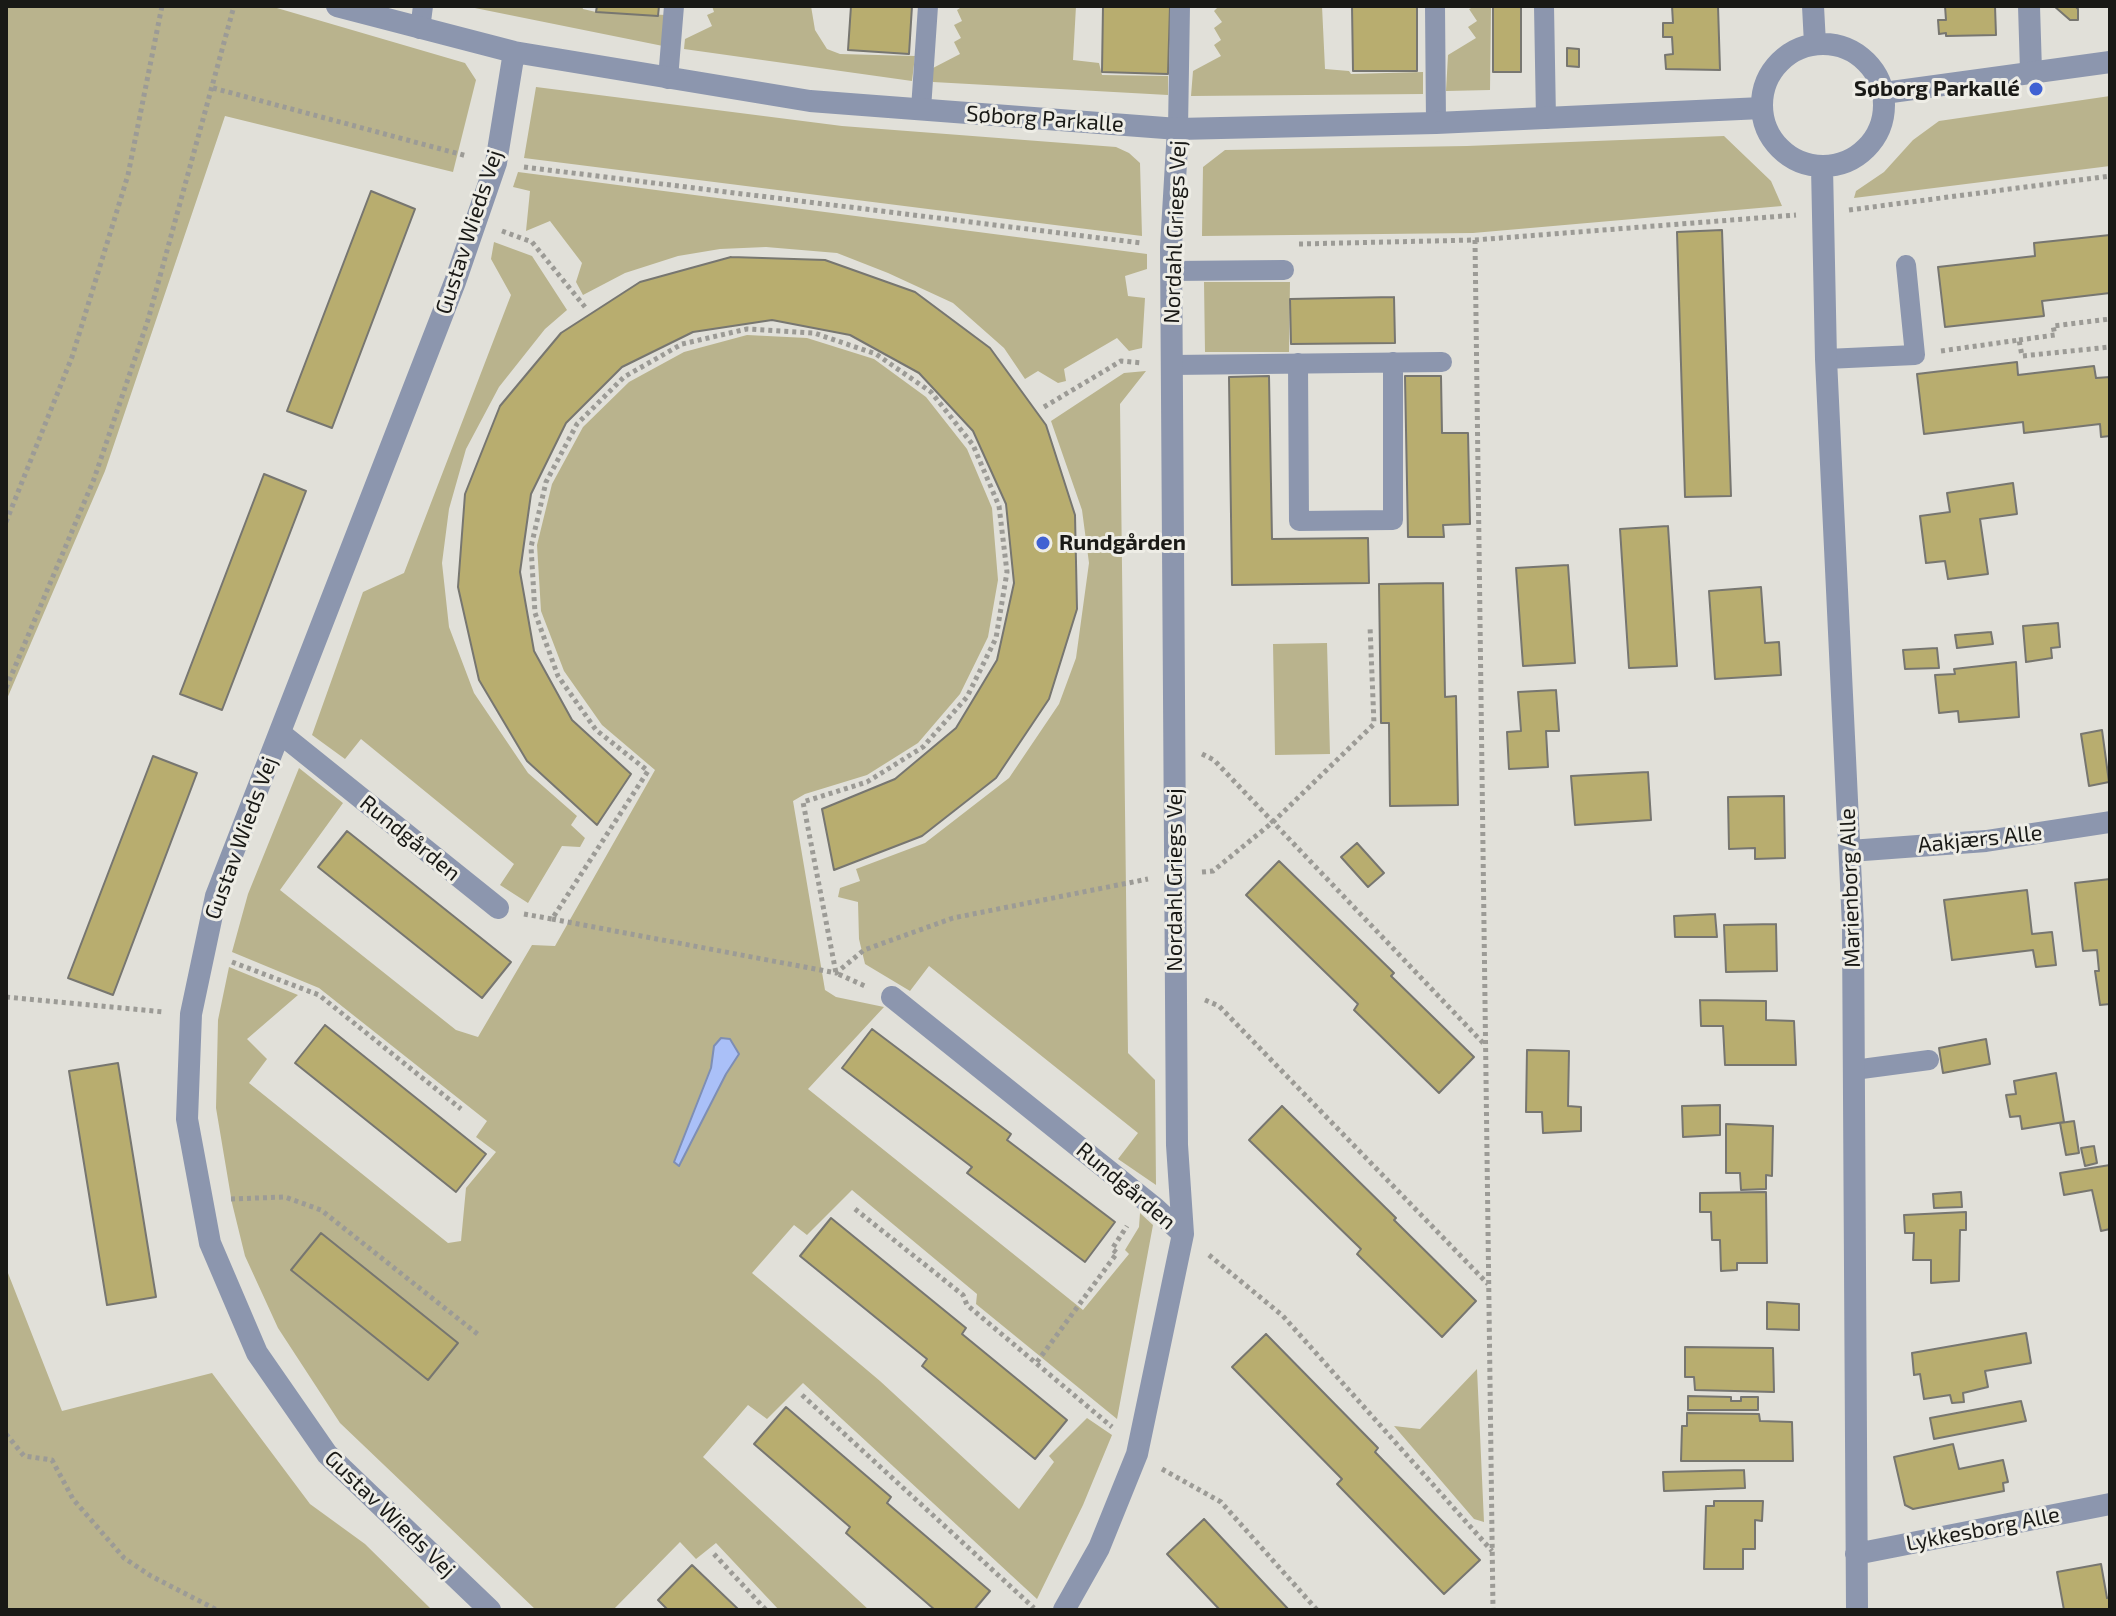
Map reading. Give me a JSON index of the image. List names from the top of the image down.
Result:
{
  "streets": {
    "street": [
      "Søborg Parkalle",
      "Gustav Wieds Vej",
      "Nordahl Griegs Vej",
      "Rundgården",
      "Aakjærs Alle",
      "Marienborg Alle",
      "Lykkesborg Alle"
    ]
  },
  "crossings": [
    ["Søborg Parkalle", "Gustav Wieds Vej"],
    ["Søborg Parkalle", "Nordahl Griegs Vej"],
    ["Søborg Parkalle", "Marienborg Alle"],
    ["Gustav Wieds Vej", "Rundgården"],
    ["Nordahl Griegs Vej", "Rundgården"],
    ["Aakjærs Alle", "Marienborg Alle"],
    ["Marienborg Alle", "Lykkesborg Alle"]
  ],
  "places": ["Søborg Parkallé", "Rundgården"]
}
